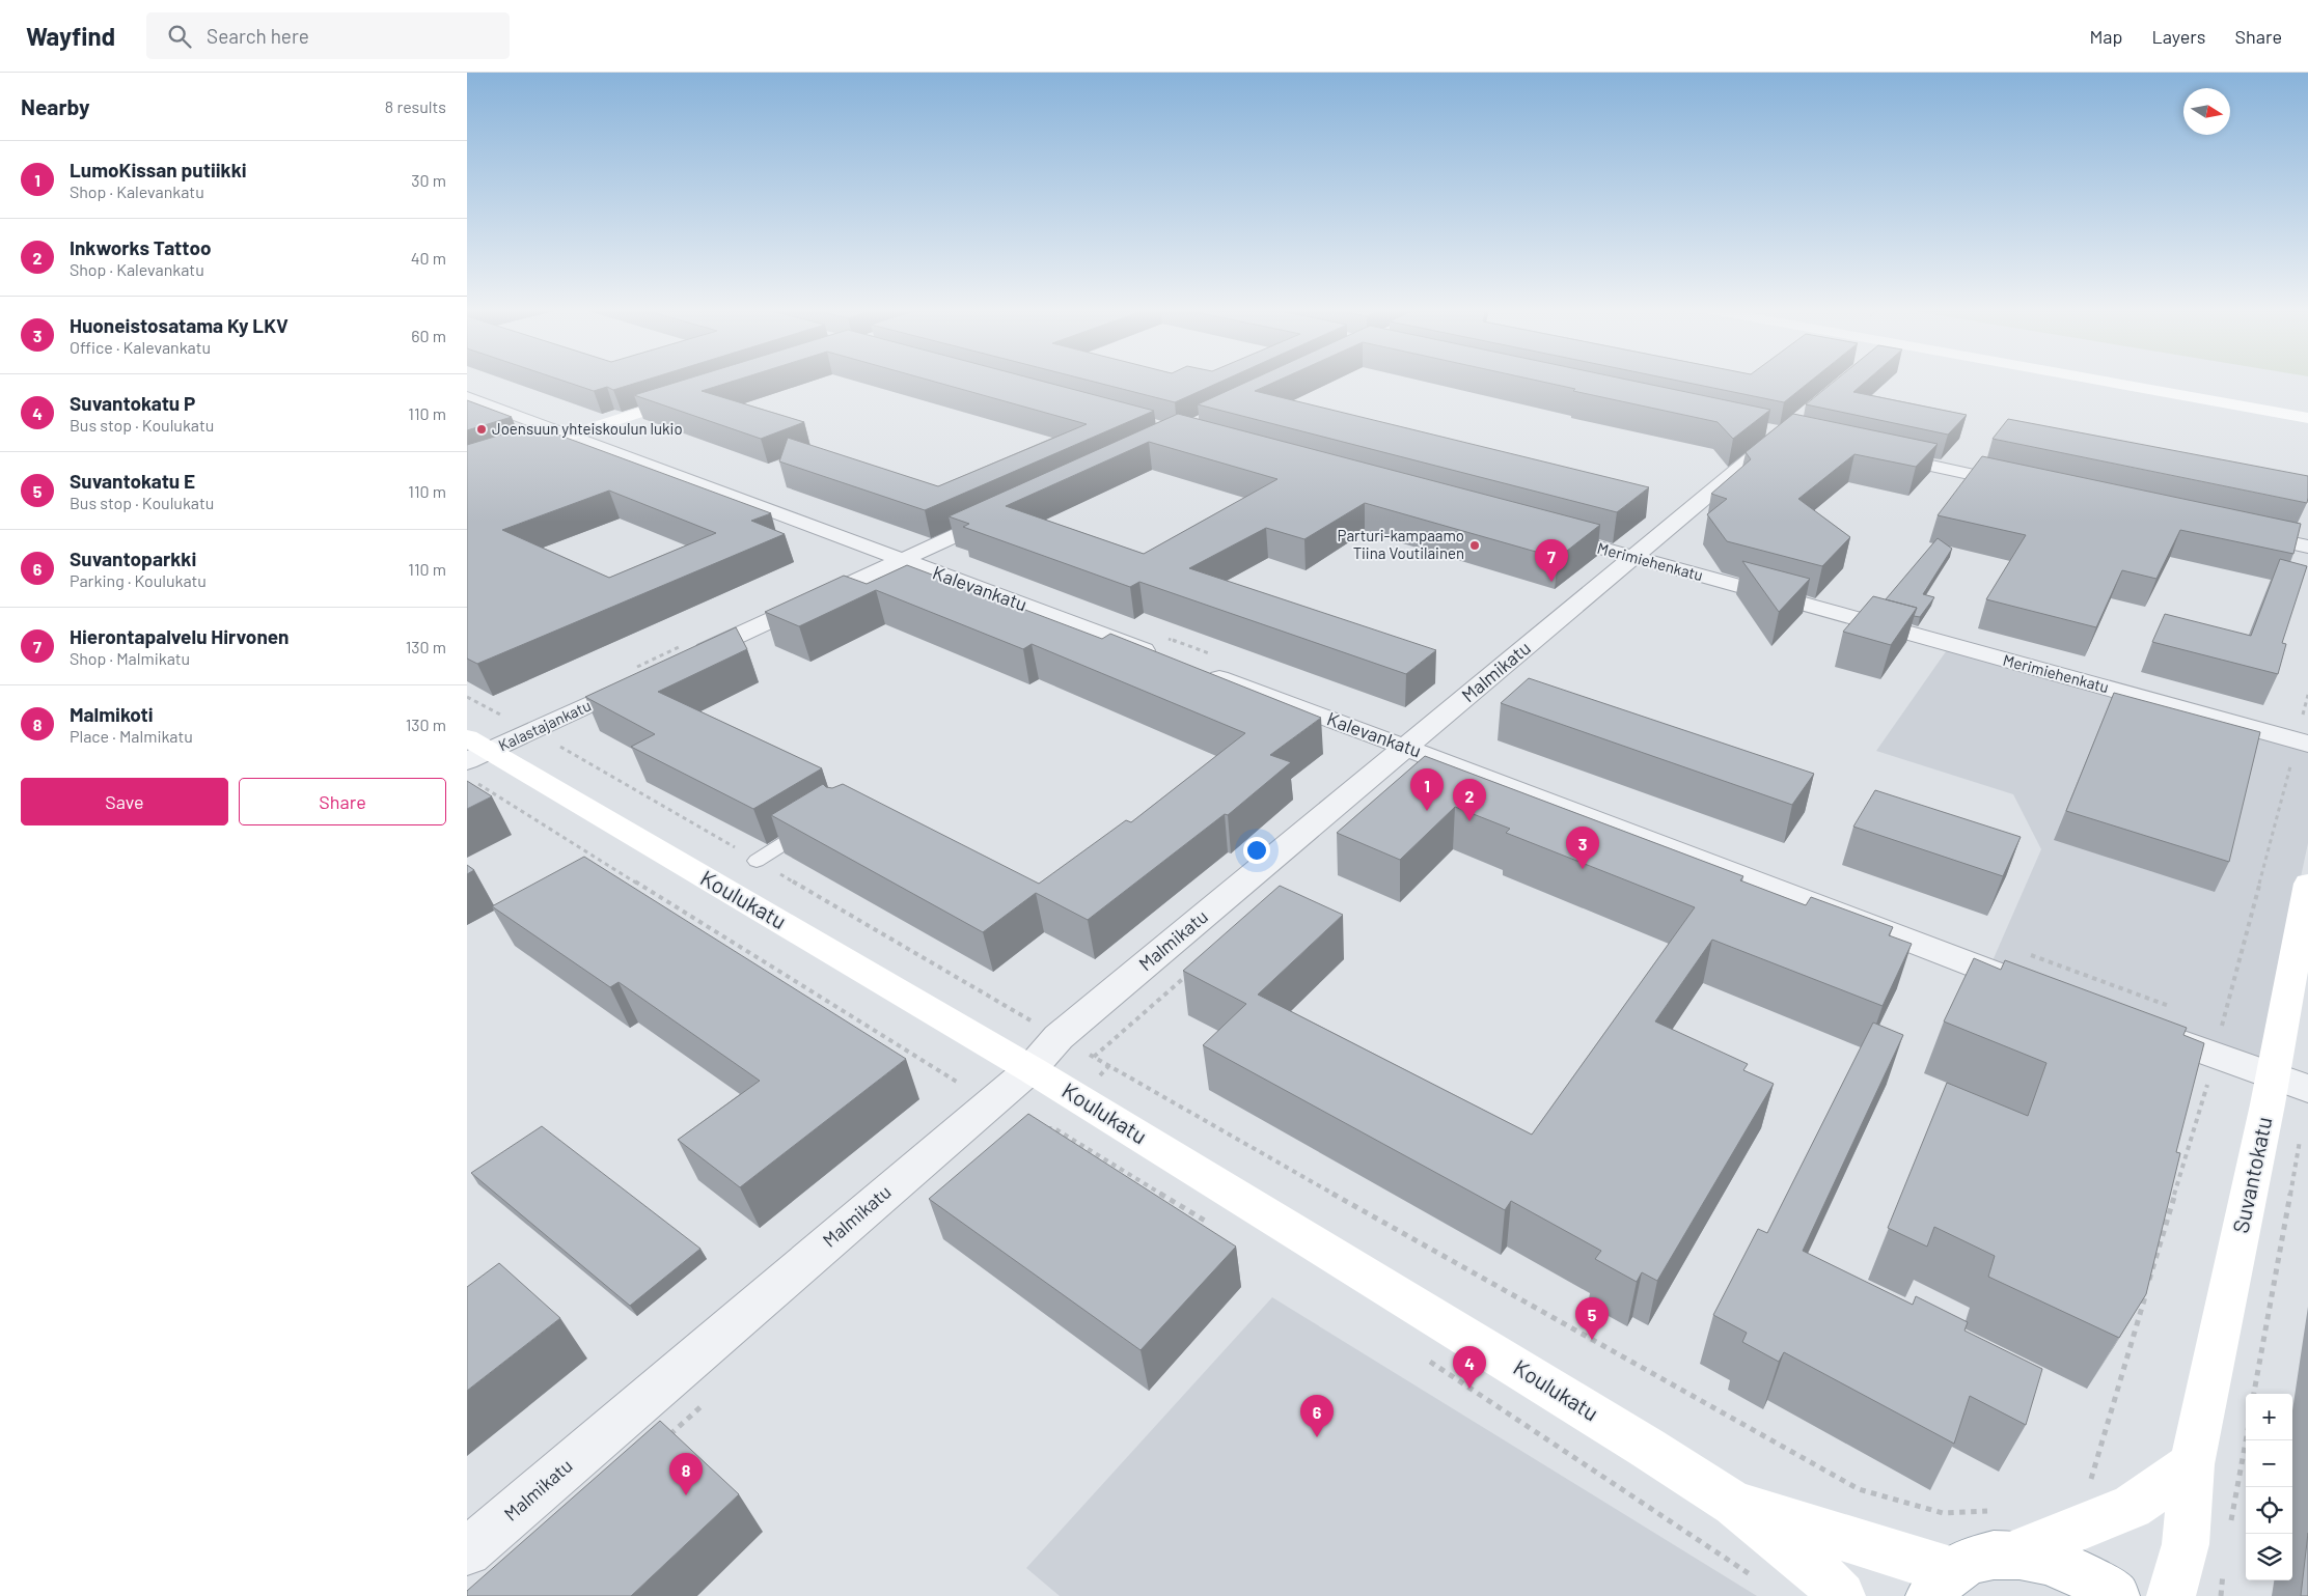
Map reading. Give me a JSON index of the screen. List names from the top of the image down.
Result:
{
  "streets": {
    "street": [
      "Merimiehenkatu",
      "Kalevankatu",
      "Malmikatu",
      "Kalastajankatu",
      "Koulukatu",
      "Suvantokatu"
    ]
  },
  "crossings": [
    ["Merimiehenkatu", "Malmikatu"],
    ["Kalevankatu", "Malmikatu"],
    ["Malmikatu", "Koulukatu"],
    ["Kalastajankatu", "Koulukatu"]
  ],
  "places": ["Joensuun yhteiskoulun lukio", "Parturi-kampaamo Tiina Voutilainen"],
  "north": "right",
  "page": {
    "header": "Wayfind",
    "search": "Search here",
    "nav": ["Map", "Layers", "Share"],
    "heading": ["Nearby", "8 results"],
    "list": [
      {
        "mark": "1",
        "name": "LumoKissan putiikki",
        "note": "Shop · Kalevankatu",
        "value": "30 m"
      },
      {
        "mark": "2",
        "name": "Inkworks Tattoo",
        "note": "Shop · Kalevankatu",
        "value": "40 m"
      },
      {
        "mark": "3",
        "name": "Huoneistosatama Ky LKV",
        "note": "Office · Kalevankatu",
        "value": "60 m"
      },
      {
        "mark": "4",
        "name": "Suvantokatu P",
        "note": "Bus stop · Koulukatu",
        "value": "110 m"
      },
      {
        "mark": "5",
        "name": "Suvantokatu E",
        "note": "Bus stop · Koulukatu",
        "value": "110 m"
      },
      {
        "mark": "6",
        "name": "Suvantoparkki",
        "note": "Parking · Koulukatu",
        "value": "110 m"
      },
      {
        "mark": "7",
        "name": "Hierontapalvelu Hirvonen",
        "note": "Shop · Malmikatu",
        "value": "130 m"
      },
      {
        "mark": "8",
        "name": "Malmikoti",
        "note": "Place · Malmikatu",
        "value": "130 m"
      }
    ],
    "pins": [
      "7",
      "1",
      "2",
      "3",
      "5",
      "4",
      "6",
      "8"
    ],
    "buttons": ["Save", "Share"],
    "map_buttons": ["+", "−"]
  }
}
